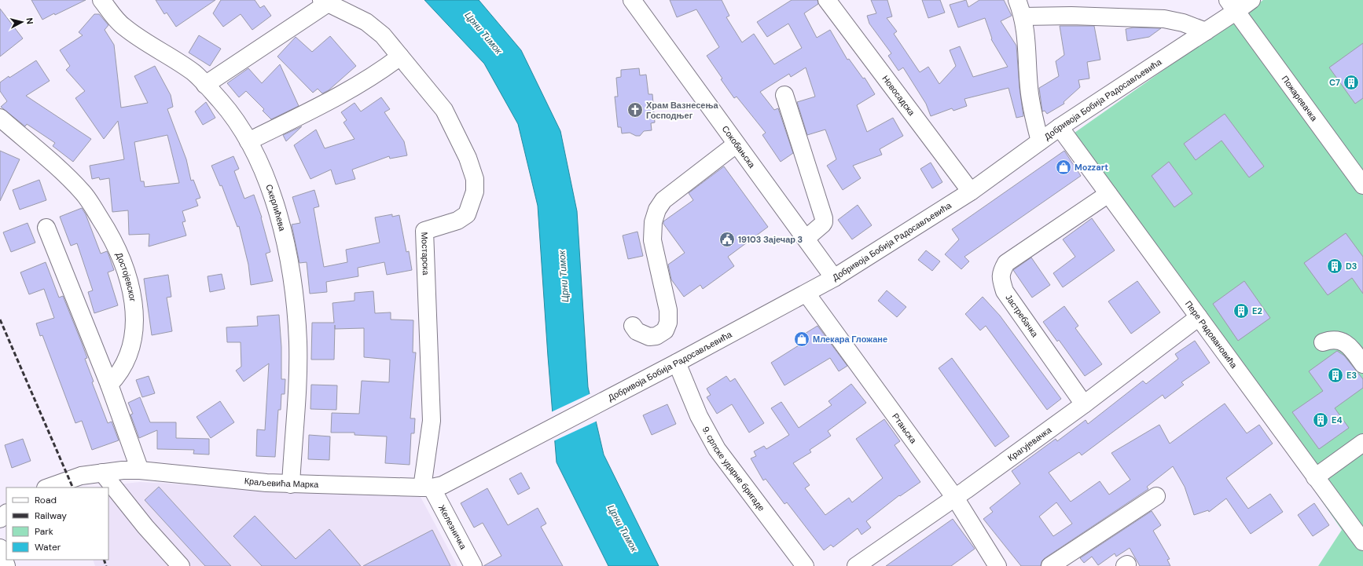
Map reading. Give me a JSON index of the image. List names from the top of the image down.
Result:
{
  "streets": {
    "street": [
      "Новосадска",
      "Пожаревачка",
      "Добривоја Бобија Радосављевића",
      "Сокобањска",
      "Скерлићева",
      "Мостарска",
      "Достојевског",
      "Јастребачка",
      "Пере Радовановића",
      "Ртањска",
      "Крагујевачка",
      "9. српске ударне бригаде",
      "Краљевића Марка",
      "Железничка"
    ]
  },
  "crossings": [
    ["Новосадска", "Добривоја Бобија Радосављевића"],
    ["Пожаревачка", "Добривоја Бобија Радосављевића"],
    ["Добривоја Бобија Радосављевића", "Сокобањска"],
    ["Добривоја Бобија Радосављевића", "Пере Радовановића"],
    ["Добривоја Бобија Радосављевића", "Ртањска"],
    ["Добривоја Бобија Радосављевића", "9. српске ударне бригаде"],
    ["Добривоја Бобија Радосављевића", "Краљевића Марка"],
    ["Скерлићева", "Краљевића Марка"],
    ["Мостарска", "Краљевића Марка"],
    ["Мостарска", "Железничка"],
    ["Јастребачка", "Пере Радовановића"],
    ["Јастребачка", "Крагујевачка"],
    ["Пере Радовановића", "Крагујевачка"],
    ["Ртањска", "Крагујевачка"],
    ["Краљевића Марка", "Железничка"]
  ],
  "water": ["Црни Тимок"],
  "places": {
    "building": [
      "C7",
      "D3",
      "E2",
      "E3",
      "E4"
    ],
    "church": ["Храм Вазнесења Господњег"],
    "shop": ["Mozzart", "Млекара Гложане"],
    "public building": ["19103 Зајечар 3"]
  },
  "legend": [
    "Road",
    "Railway",
    "Park",
    "Water"
  ],
  "north": "right"
}
